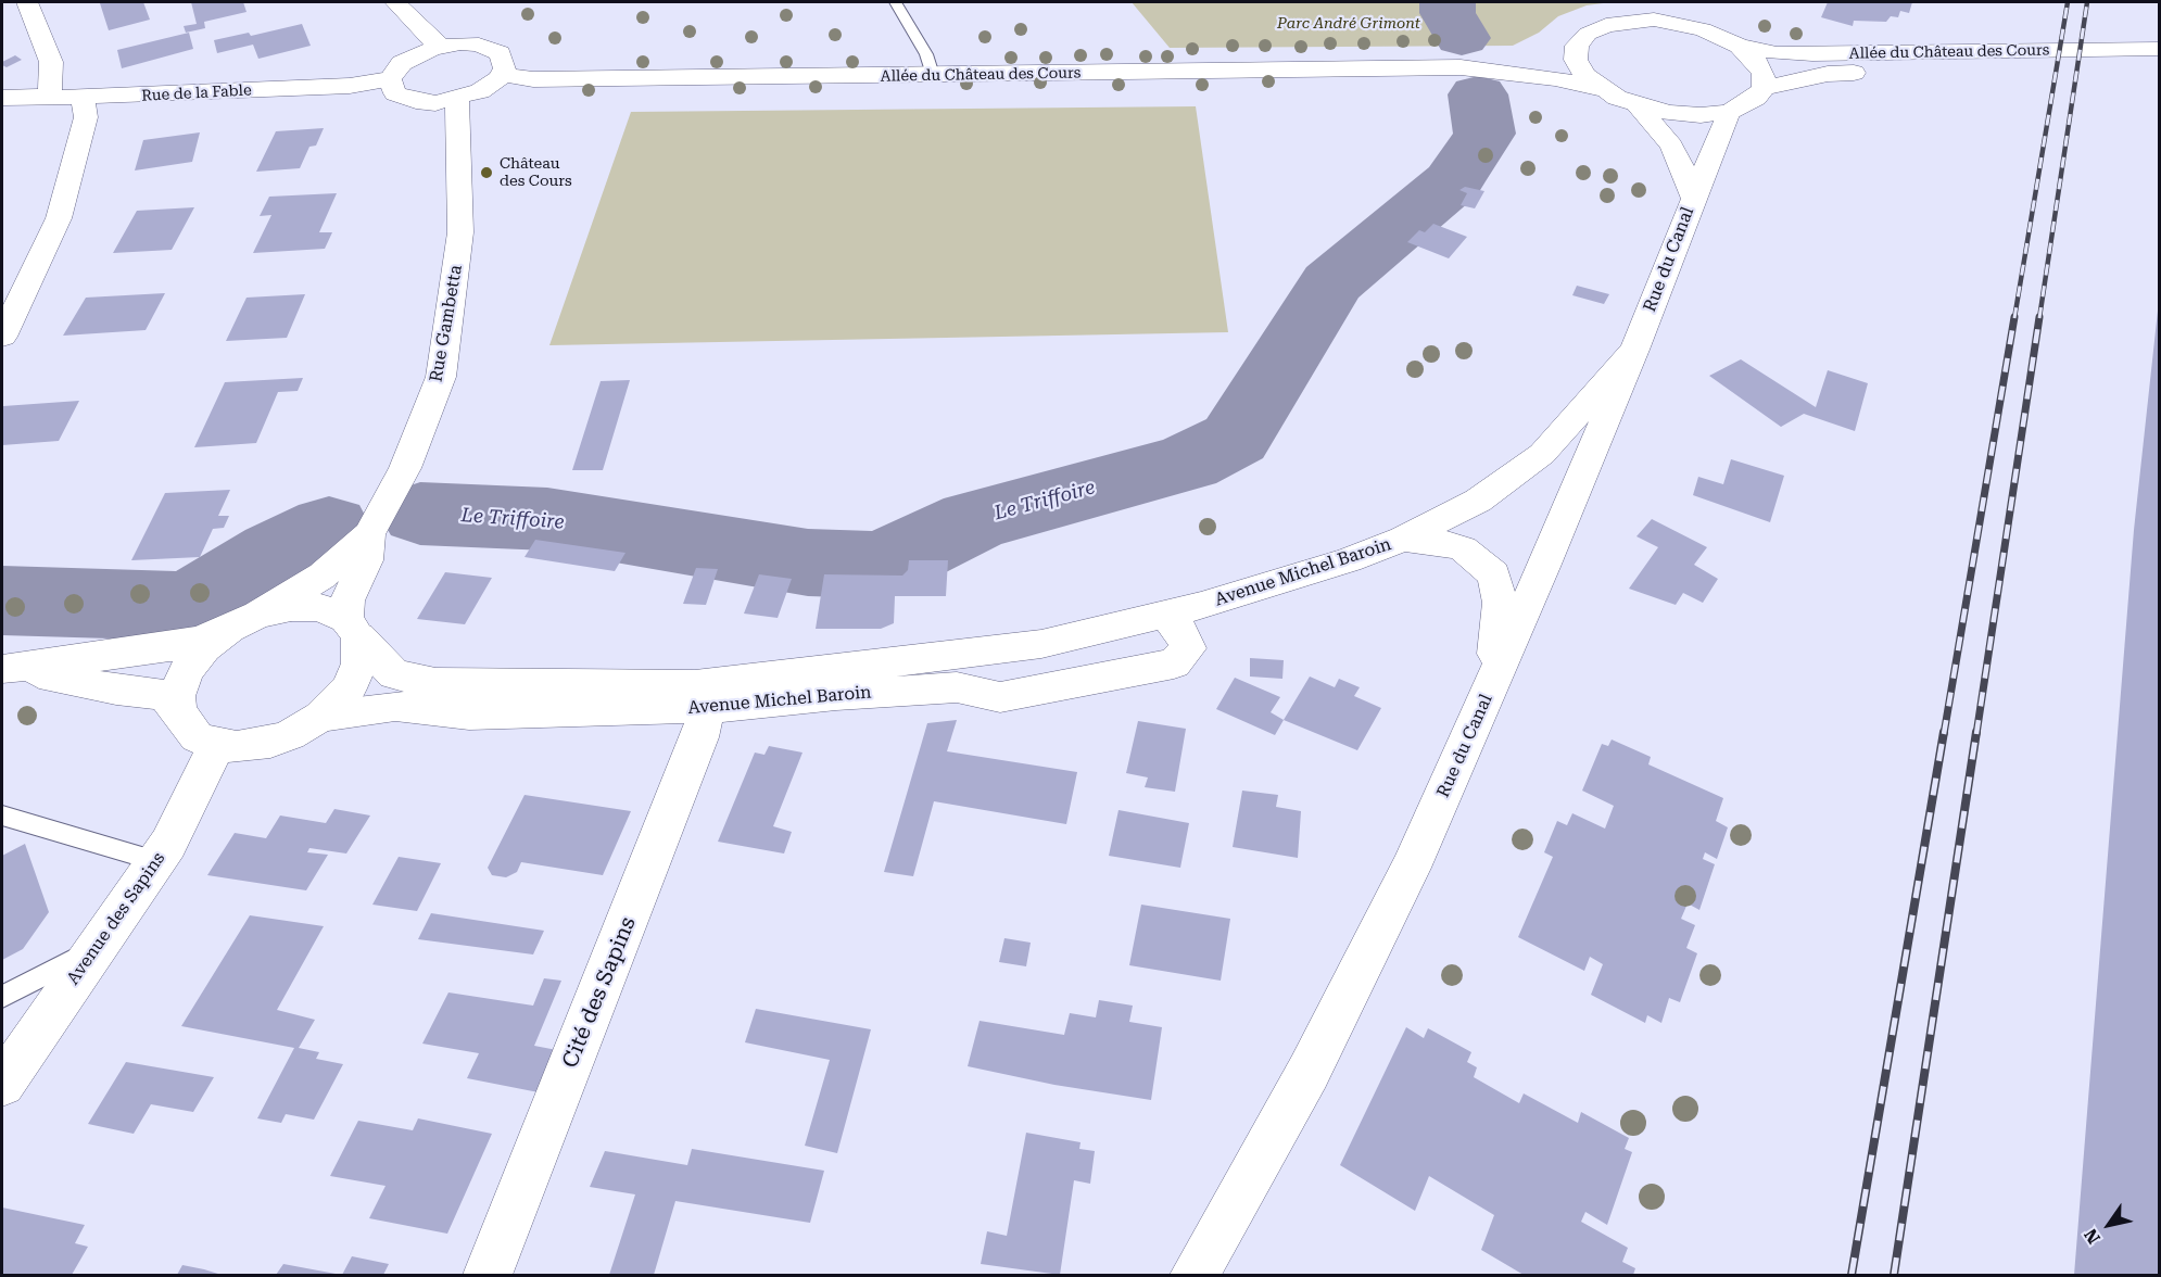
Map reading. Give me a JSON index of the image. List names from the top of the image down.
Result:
{
  "streets": {
    "street": [
      "Allée du Château des Cours",
      "Rue de la Fable",
      "Rue du Canal",
      "Rue Gambetta",
      "Avenue Michel Baroin",
      "Avenue des Sapins",
      "Cité des Sapins"
    ]
  },
  "crossings": [
    ["Rue du Canal", "Avenue Michel Baroin"],
    ["Rue Gambetta", "Avenue Michel Baroin"],
    ["Rue Gambetta", "Avenue des Sapins"],
    ["Avenue Michel Baroin", "Avenue des Sapins"],
    ["Avenue Michel Baroin", "Cité des Sapins"]
  ],
  "water": ["Le Triffoire"],
  "parks": ["Parc André Grimont"],
  "places": ["Château des Cours"],
  "north": "bottom left"
}
